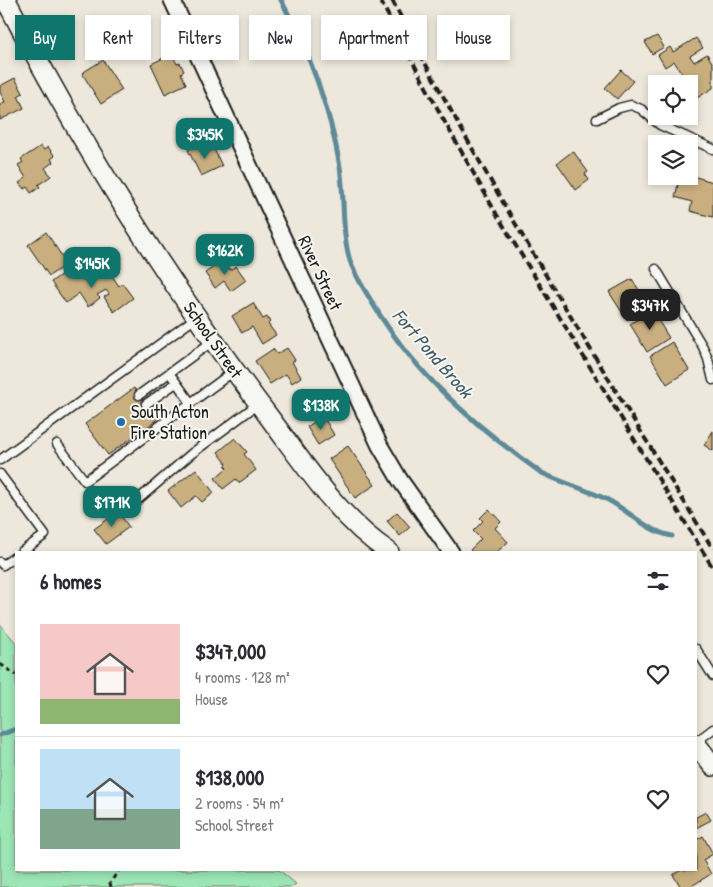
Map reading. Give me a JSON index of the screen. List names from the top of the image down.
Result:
{
  "streets": {
    "street": ["River Street", "School Street"]
  },
  "water": ["Fort Pond Brook"],
  "places": ["South Acton Fire Station"],
  "page": {
    "chip": [
      "Buy",
      "Rent",
      "Filters",
      "New",
      "Apartment",
      "House"
    ],
    "price": [
      "$345K",
      "$162K",
      "$145K",
      "$347K",
      "$138K",
      "$171K"
    ],
    "heading": "6 homes",
    "list": [
      {
        "name": "$347,000",
        "note": "4 rooms · 128 m² · House"
      },
      {
        "name": "$138,000",
        "note": "2 rooms · 54 m² · School Street"
      }
    ]
  }
}
